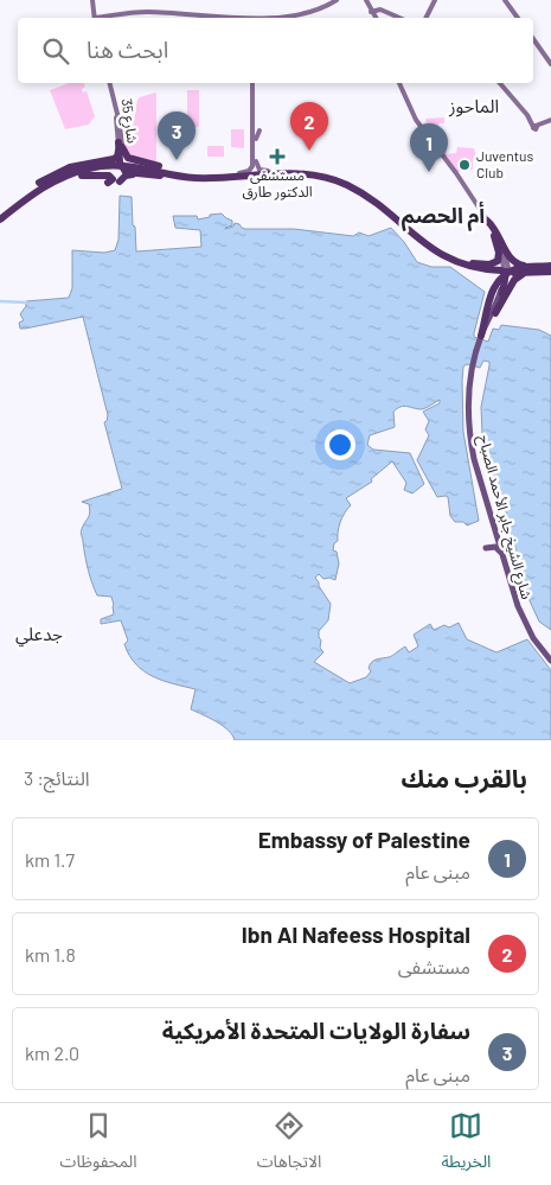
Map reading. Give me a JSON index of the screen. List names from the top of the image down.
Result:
{
  "streets": {
    "main road": ["شارع 35", "شارع الشيخ جابر الأحمد الصباح"]
  },
  "districts": ["الماحوز", "أم الحصم", "جدعلي"],
  "places": {
    "health": ["مستشفى الدكتور طارق"],
    "other": ["Juventus Club"]
  },
  "page": {
    "search": "ابحث هنا",
    "pins": ["2", "3", "1"],
    "heading": ["بالقرب منك", "النتائج: 3"],
    "list": [
      {
        "mark": "1",
        "name": "Embassy of Palestine",
        "note": "مبنى عام",
        "value": "1.7 km"
      },
      {
        "mark": "2",
        "name": "Ibn Al Nafeess Hospital",
        "note": "مستشفى",
        "value": "1.8 km"
      },
      {
        "mark": "3",
        "name": "سفارة الولايات المتحدة الأمريكية",
        "note": "مبنى عام",
        "value": "2.0 km"
      }
    ],
    "nav": ["الخريطة", "الاتجاهات", "المحفوظات"]
  }
}
